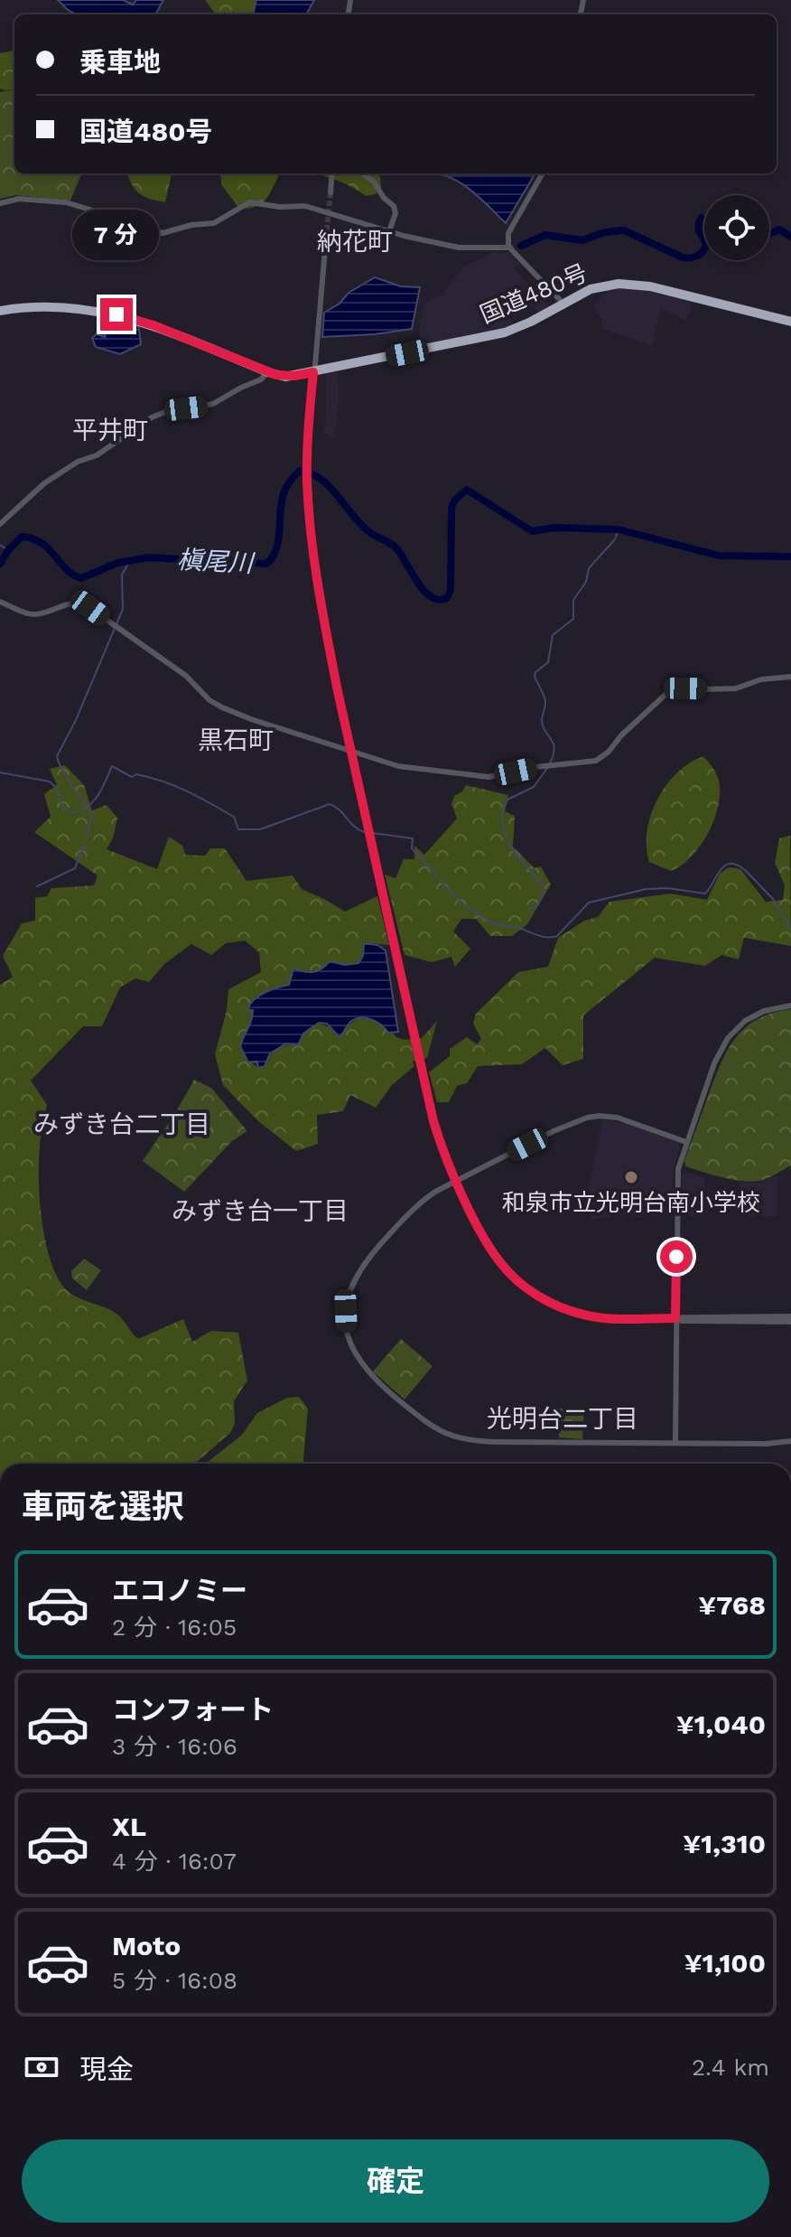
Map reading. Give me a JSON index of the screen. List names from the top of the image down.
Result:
{
  "streets": {
    "highway": ["国道480号"]
  },
  "districts": [
    "納花町",
    "平井町",
    "黒石町",
    "みずき台二丁目",
    "みずき台一丁目",
    "光明台二丁目"
  ],
  "water": ["槇尾川"],
  "places": ["和泉市立光明台南小学校"],
  "page": {
    "banner": ["乗車地", "国道480号"],
    "bubble": "7 分",
    "heading": "車両を選択",
    "list": [
      {
        "name": "エコノミー",
        "note": "2 分 · 16:05",
        "value": "¥768"
      },
      {
        "name": "コンフォート",
        "note": "3 分 · 16:06",
        "value": "¥1,040"
      },
      {
        "name": "XL",
        "note": "4 分 · 16:07",
        "value": "¥1,310"
      },
      {
        "name": "Moto",
        "note": "5 分 · 16:08",
        "value": "¥1,100"
      }
    ],
    "pay": ["現金", "2.4 km"],
    "buttons": "確定"
  }
}
